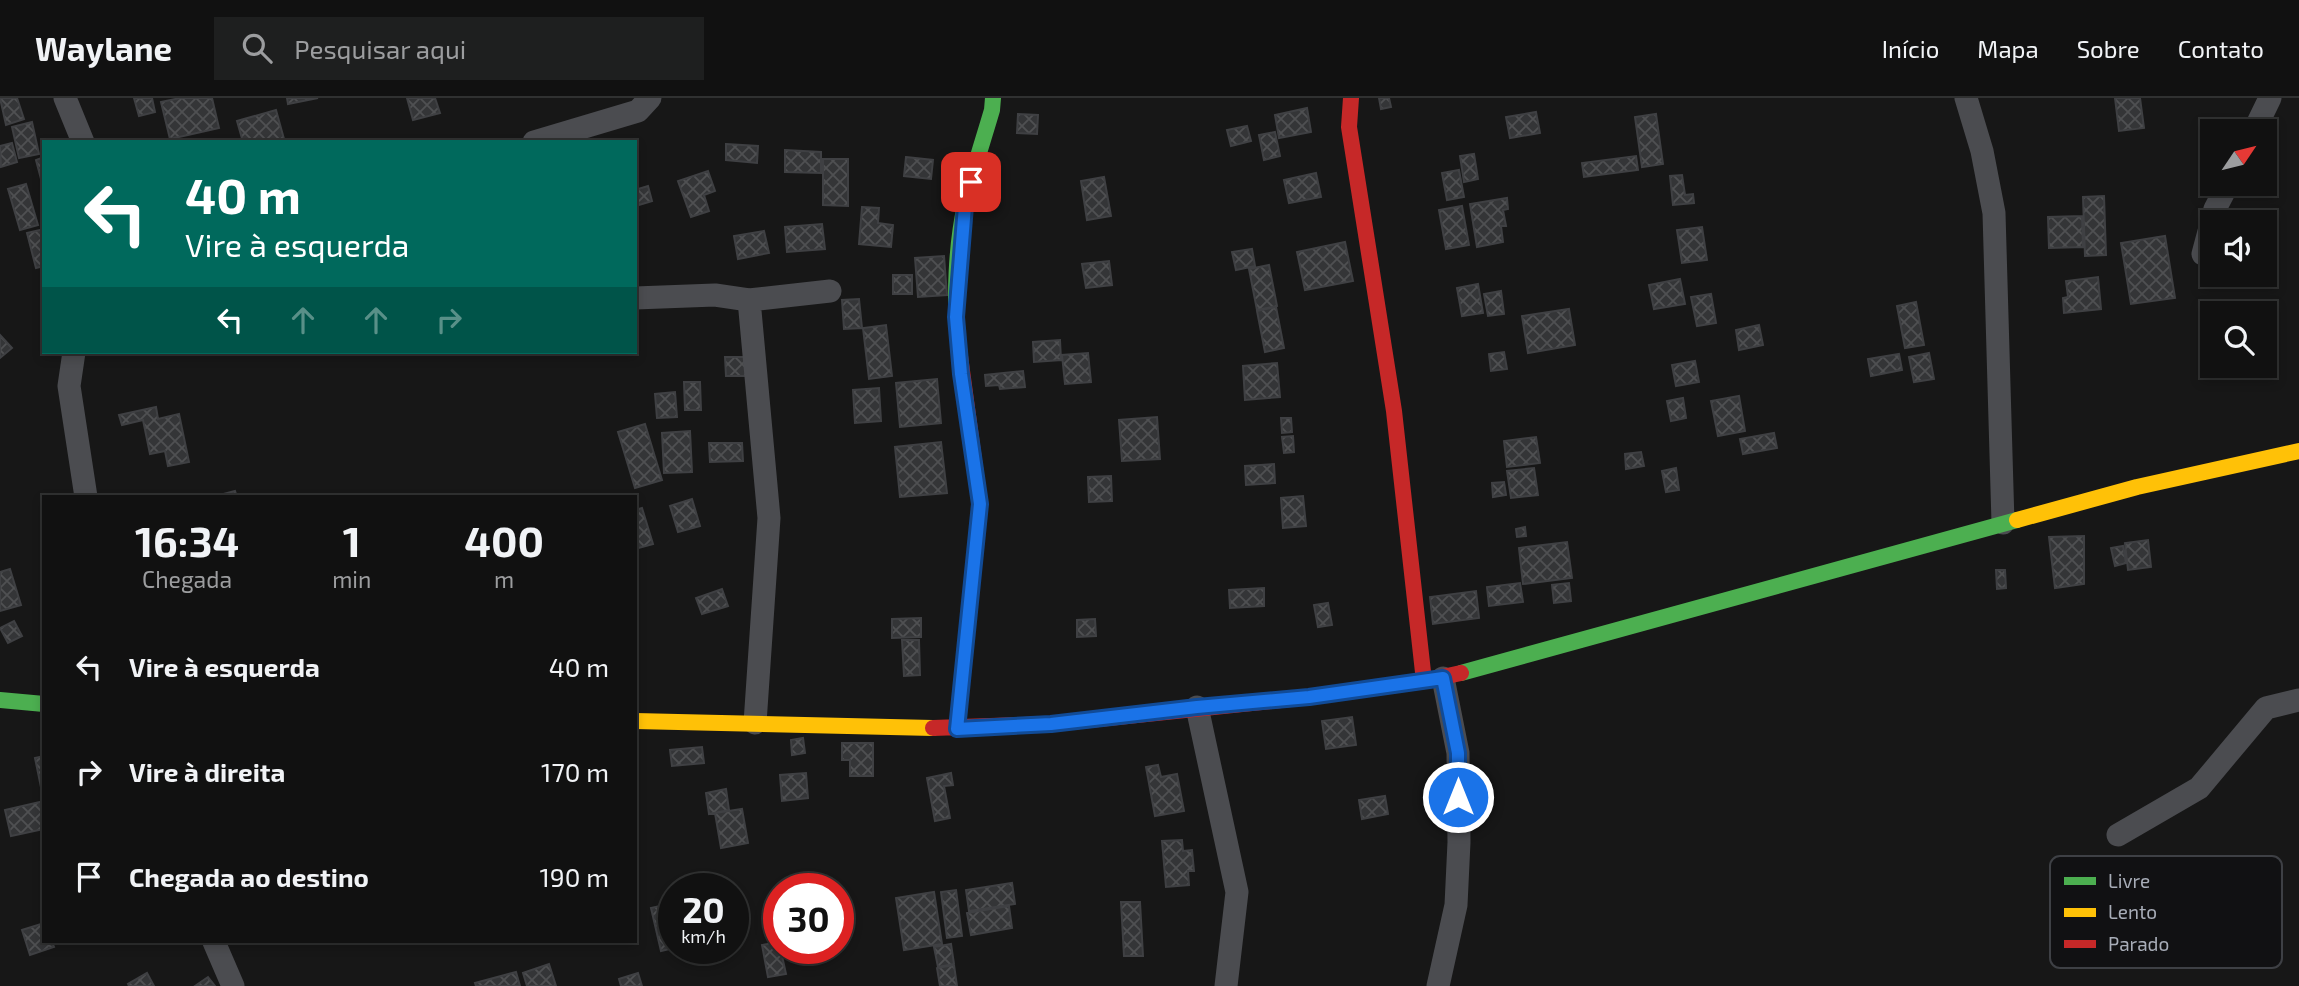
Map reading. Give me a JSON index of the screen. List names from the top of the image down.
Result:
{
  "legend": ["Livre", "Lento", "Parado"],
  "north": "top right",
  "page": {
    "header": "Waylane",
    "search": "Pesquisar aqui",
    "nav": [
      "Início",
      "Mapa",
      "Sobre",
      "Contato"
    ],
    "turn": ["40 m", "Vire à esquerda"],
    "eta": [
      "16:34",
      "Chegada",
      "1",
      "min",
      "400",
      "m"
    ],
    "list": [
      {
        "name": "Vire à esquerda",
        "value": "40 m"
      },
      {
        "name": "Vire à direita",
        "value": "170 m"
      },
      {
        "name": "Chegada ao destino",
        "value": "190 m"
      }
    ],
    "speed": "20 km/h",
    "limit": "30"
  }
}
